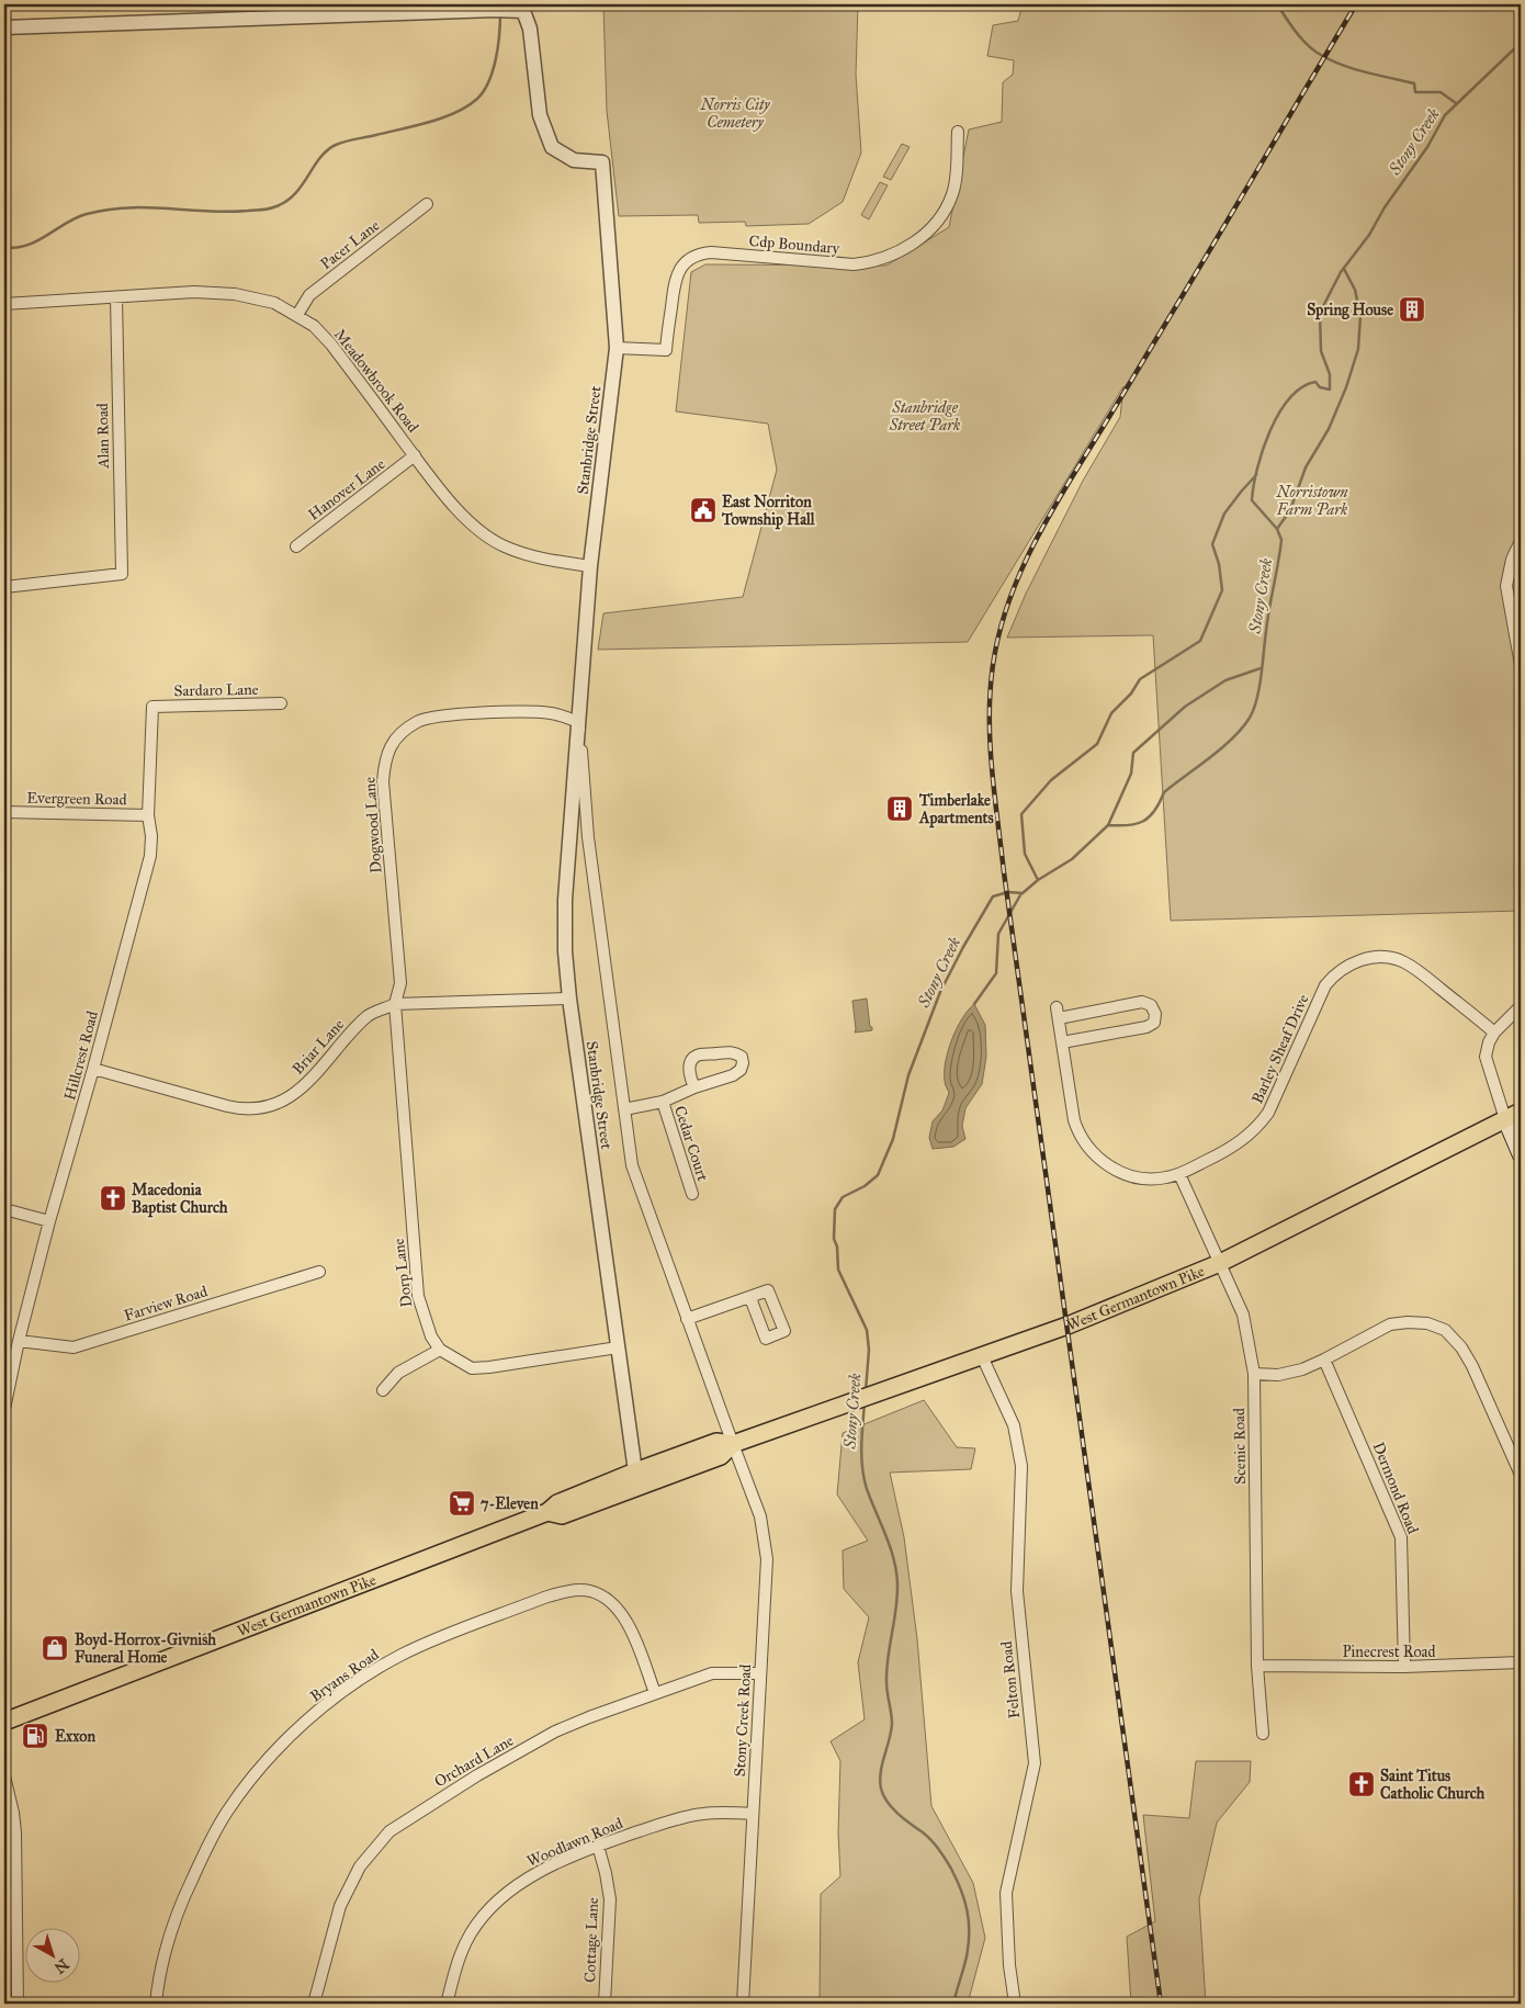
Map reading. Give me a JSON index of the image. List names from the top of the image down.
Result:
{
  "streets": {
    "main road": ["West Germantown Pike"],
    "street": [
      "Pacer Lane",
      "Cdp Boundary",
      "Meadowbrook Road",
      "Alan Road",
      "Stanbridge Street",
      "Hanover Lane",
      "Sardaro Lane",
      "Evergreen Road",
      "Dogwood Lane",
      "Briar Lane",
      "Barley Sheaf Drive",
      "Hillcrest Road",
      "Cedar Court",
      "Dorp Lane",
      "Farview Road",
      "Scenic Road",
      "Dermond Road",
      "Pinecrest Road",
      "Bryans Road",
      "Felton Road",
      "Stony Creek Road",
      "Orchard Lane",
      "Woodlawn Road",
      "Cottage Lane"
    ]
  },
  "crossings": [
    ["Pacer Lane", "Meadowbrook Road"],
    ["Cdp Boundary", "Stanbridge Street"],
    ["Meadowbrook Road", "Alan Road"],
    ["Meadowbrook Road", "Stanbridge Street"],
    ["Meadowbrook Road", "Hanover Lane"],
    ["Stanbridge Street", "Dogwood Lane"],
    ["Stanbridge Street", "Briar Lane"],
    ["Stanbridge Street", "West Germantown Pike"],
    ["Stanbridge Street", "Stony Creek Road"],
    ["Sardaro Lane", "Hillcrest Road"],
    ["Evergreen Road", "Hillcrest Road"],
    ["Dogwood Lane", "Briar Lane"],
    ["Dogwood Lane", "Dorp Lane"],
    ["Briar Lane", "Hillcrest Road"],
    ["Briar Lane", "Dorp Lane"],
    ["Barley Sheaf Drive", "Scenic Road"],
    ["Hillcrest Road", "Farview Road"],
    ["West Germantown Pike", "Scenic Road"],
    ["West Germantown Pike", "Felton Road"],
    ["West Germantown Pike", "Stony Creek Road"],
    ["Scenic Road", "Pinecrest Road"],
    ["Dermond Road", "Pinecrest Road"],
    ["Bryans Road", "Orchard Lane"],
    ["Stony Creek Road", "Orchard Lane"],
    ["Stony Creek Road", "Woodlawn Road"],
    ["Woodlawn Road", "Cottage Lane"]
  ],
  "water": ["Stony Creek"],
  "parks": ["Norris City Cemetery", "Stanbridge Street Park", "Norristown Farm Park"],
  "places": {
    "building": ["Spring House", "Timberlake Apartments"],
    "public building": ["East Norriton Township Hall"],
    "church": ["Macedonia Baptist Church", "Saint Titus Catholic Church"],
    "supermarket": ["7-Eleven"],
    "shop": ["Boyd-Horrox-Givnish Funeral Home"],
    "fuel station": ["Exxon"]
  },
  "north": "bottom right"
}
